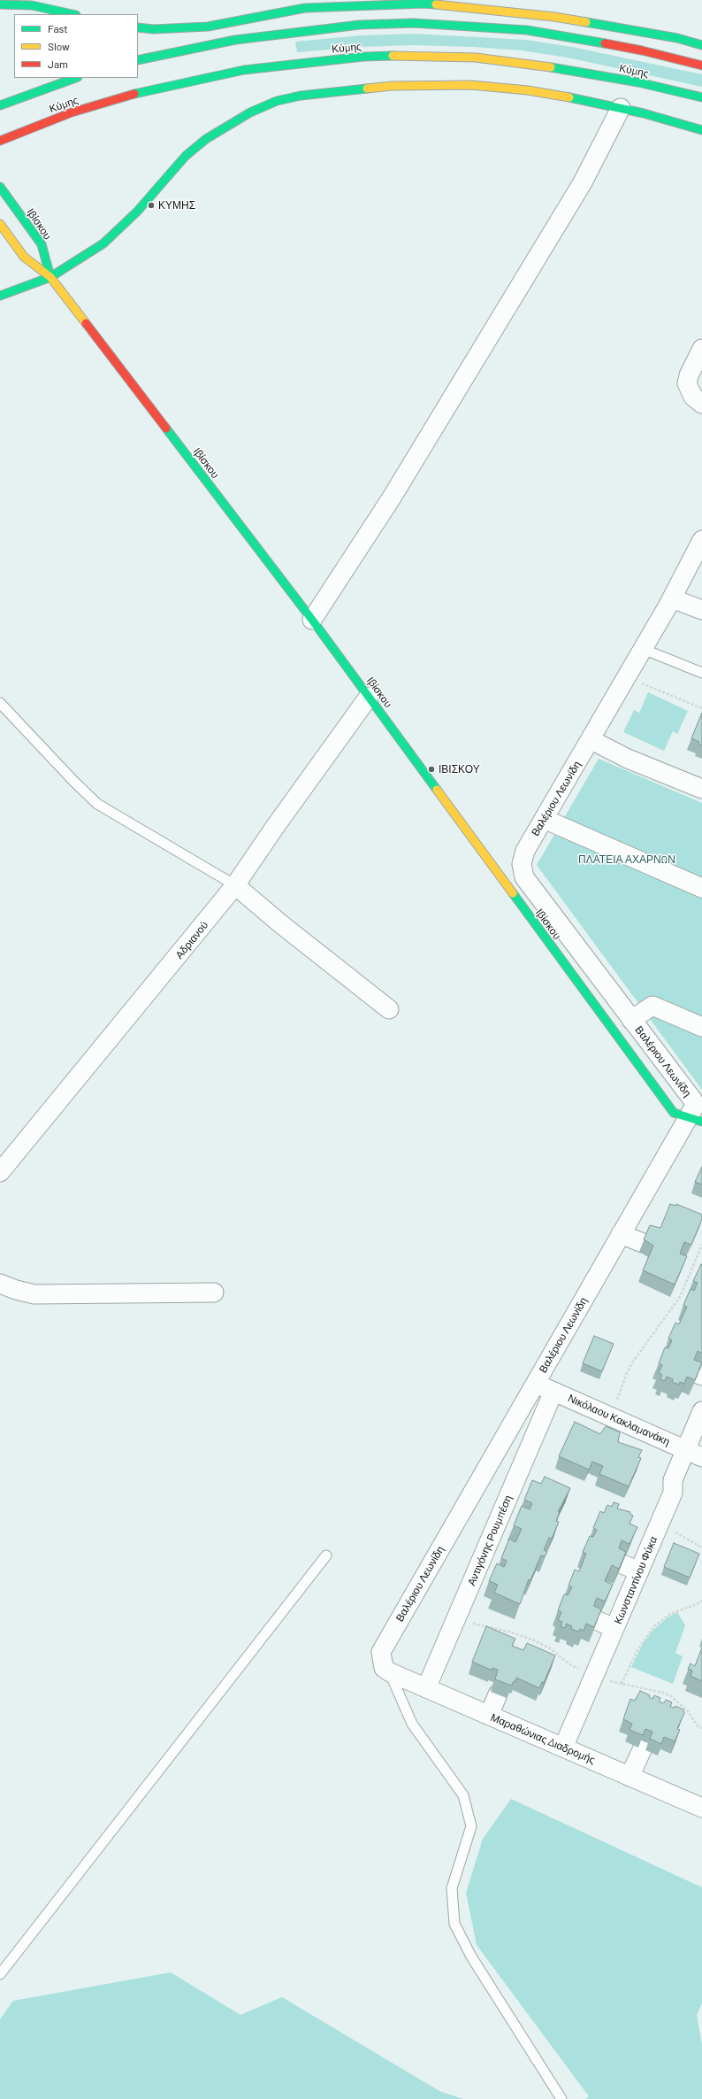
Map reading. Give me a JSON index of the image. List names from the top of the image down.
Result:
{
  "streets": {
    "street": [
      "Κύμης",
      "Ιβίσκου",
      "Βαλέριου Λεωνίδη",
      "Αδριανού",
      "Νικόλαου Κακλαμανάκη",
      "Αντιγόνης Ρουμπέση",
      "Κωνσταντίνου Φύκα",
      "Μαραθώνιας Διαδρομής"
    ]
  },
  "crossings": [
    ["Ιβίσκου", "Βαλέριου Λεωνίδη"],
    ["Ιβίσκου", "Αδριανού"],
    ["Βαλέριου Λεωνίδη", "Νικόλαου Κακλαμανάκη"],
    ["Βαλέριου Λεωνίδη", "Μαραθώνιας Διαδρομής"],
    ["Νικόλαου Κακλαμανάκη", "Αντιγόνης Ρουμπέση"],
    ["Νικόλαου Κακλαμανάκη", "Κωνσταντίνου Φύκα"],
    ["Αντιγόνης Ρουμπέση", "Μαραθώνιας Διαδρομής"],
    ["Κωνσταντίνου Φύκα", "Μαραθώνιας Διαδρομής"]
  ],
  "parks": ["ΠΛΑΤΕΙΑ ΑΧΑΡΝΩΝ"],
  "places": ["ΚΥΜΗΣ", "ΙΒΙΣΚΟΥ"],
  "legend": ["Fast", "Slow", "Jam"]
}
